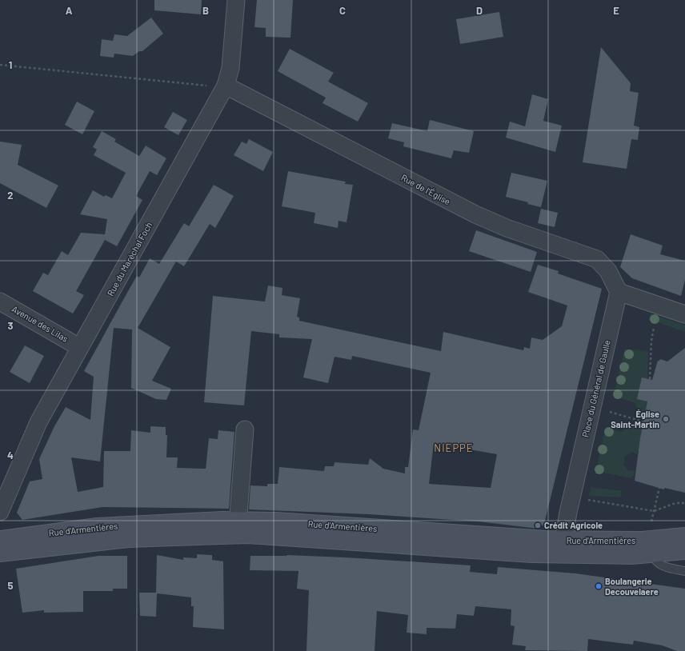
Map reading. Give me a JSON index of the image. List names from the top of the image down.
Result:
{
  "streets": {
    "main road": ["Rue d'Armentières"],
    "street": [
      "Rue de l'Église",
      "Rue du Maréchal Foch",
      "Avenue des Lilas",
      "Place du Général de Gaulle"
    ]
  },
  "crossings": [
    ["Rue de l'Église", "Rue du Maréchal Foch"],
    ["Rue de l'Église", "Place du Général de Gaulle"],
    ["Rue du Maréchal Foch", "Avenue des Lilas"],
    ["Place du Général de Gaulle", "Rue d'Armentières"]
  ],
  "districts": ["NIEPPE"],
  "places": ["Église Saint-Martin", "Crédit Agricole", "Boulangerie Decouvelaere"],
  "grid": {
    "columns": [
      "A",
      "B",
      "C",
      "D",
      "E"
    ],
    "rows": [
      "1",
      "2",
      "3",
      "4",
      "5"
    ]
  }
}
